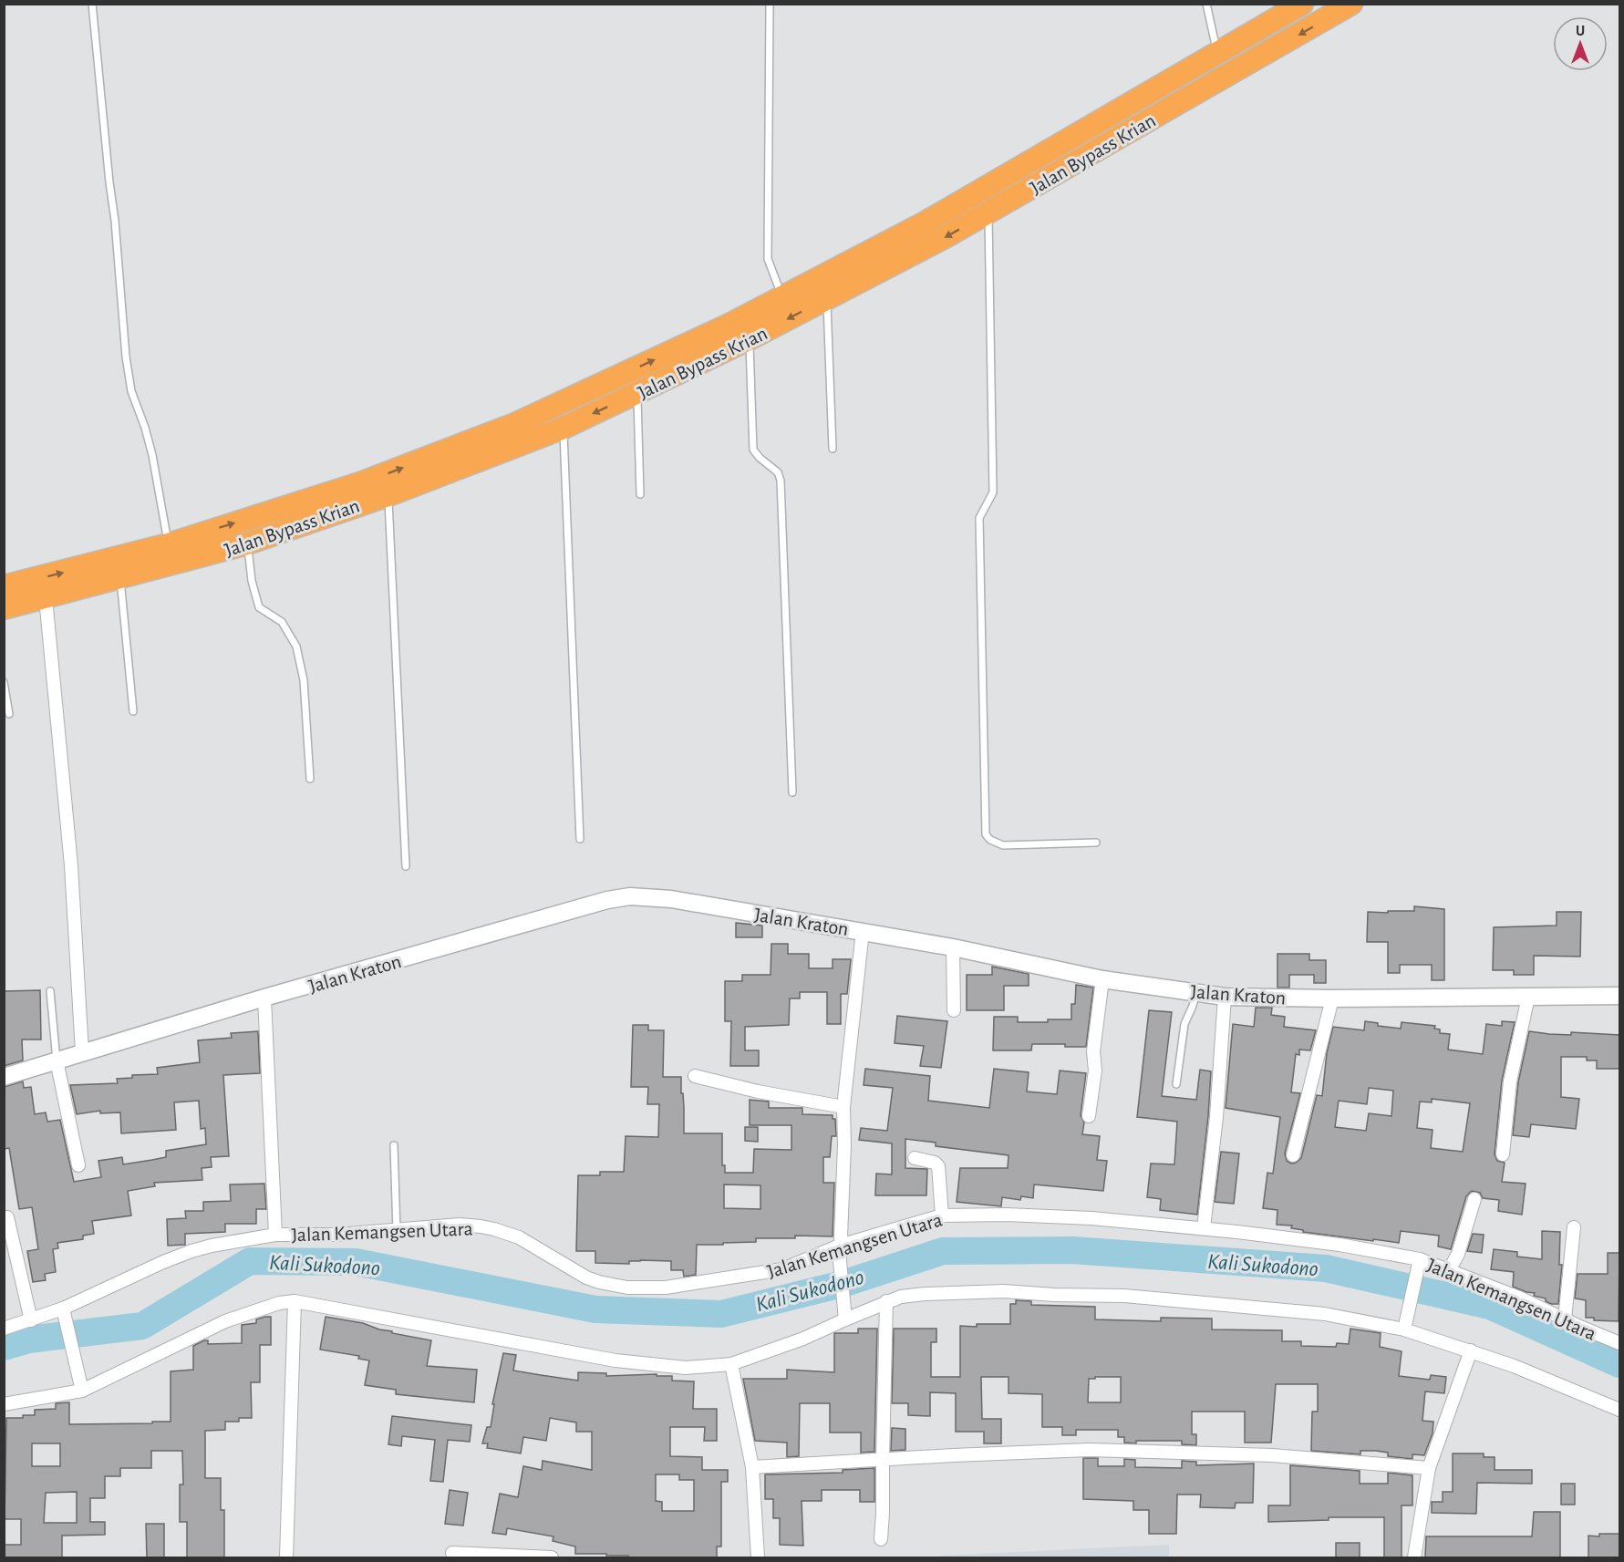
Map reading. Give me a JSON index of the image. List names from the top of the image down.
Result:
{
  "streets": {
    "highway": ["Jalan Bypass Krian"],
    "street": ["Jalan Kraton", "Jalan Kemangsen Utara"]
  },
  "water": ["Kali Sukodono"],
  "north": "top"
}
